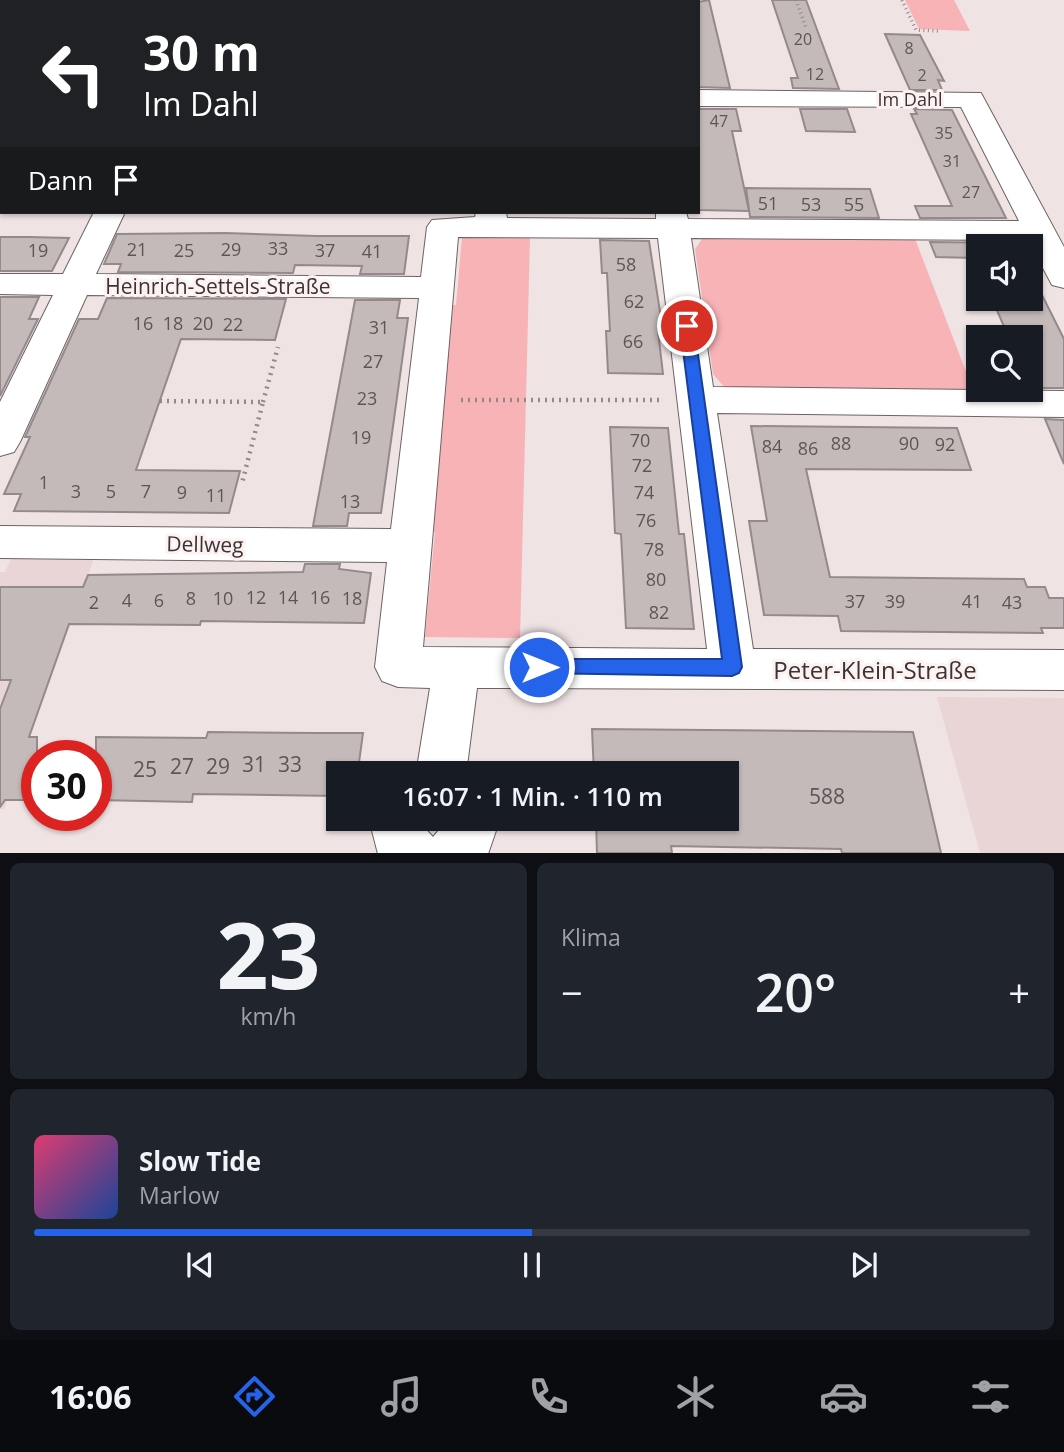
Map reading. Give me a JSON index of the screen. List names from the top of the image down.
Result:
{
  "streets": {
    "street": [
      "Im Dahl",
      "Heinrich-Settels-Straße",
      "Dellweg",
      "Peter-Klein-Straße"
    ]
  },
  "house_numbers": [
    "20",
    "8",
    "12",
    "2",
    "47",
    "35",
    "31",
    "27",
    "51",
    "53",
    "55",
    "33",
    "21",
    "29",
    "19",
    "25",
    "37",
    "41",
    "58",
    "62",
    "16",
    "18",
    "20",
    "22",
    "31",
    "66",
    "27",
    "23",
    "19",
    "70",
    "88",
    "90",
    "92",
    "84",
    "86",
    "72",
    "1",
    "3",
    "5",
    "7",
    "9",
    "74",
    "11",
    "13",
    "76",
    "78",
    "80",
    "12",
    "14",
    "16",
    "8",
    "10",
    "18",
    "4",
    "6",
    "37",
    "39",
    "41",
    "2",
    "43",
    "82",
    "31",
    "33",
    "27",
    "29",
    "25",
    "588"
  ],
  "page": {
    "turn": ["30 m", "Im Dahl"],
    "then": "Dann",
    "limit": "30",
    "trip": "16:07 · 1 Min. · 110 m",
    "tile": [
      ["23", "km/h"],
      "Klima"
    ],
    "heat": ["−", "20°", "+"],
    "song": ["Slow Tide", "Marlow"],
    "tabs": "16:06"
  }
}
